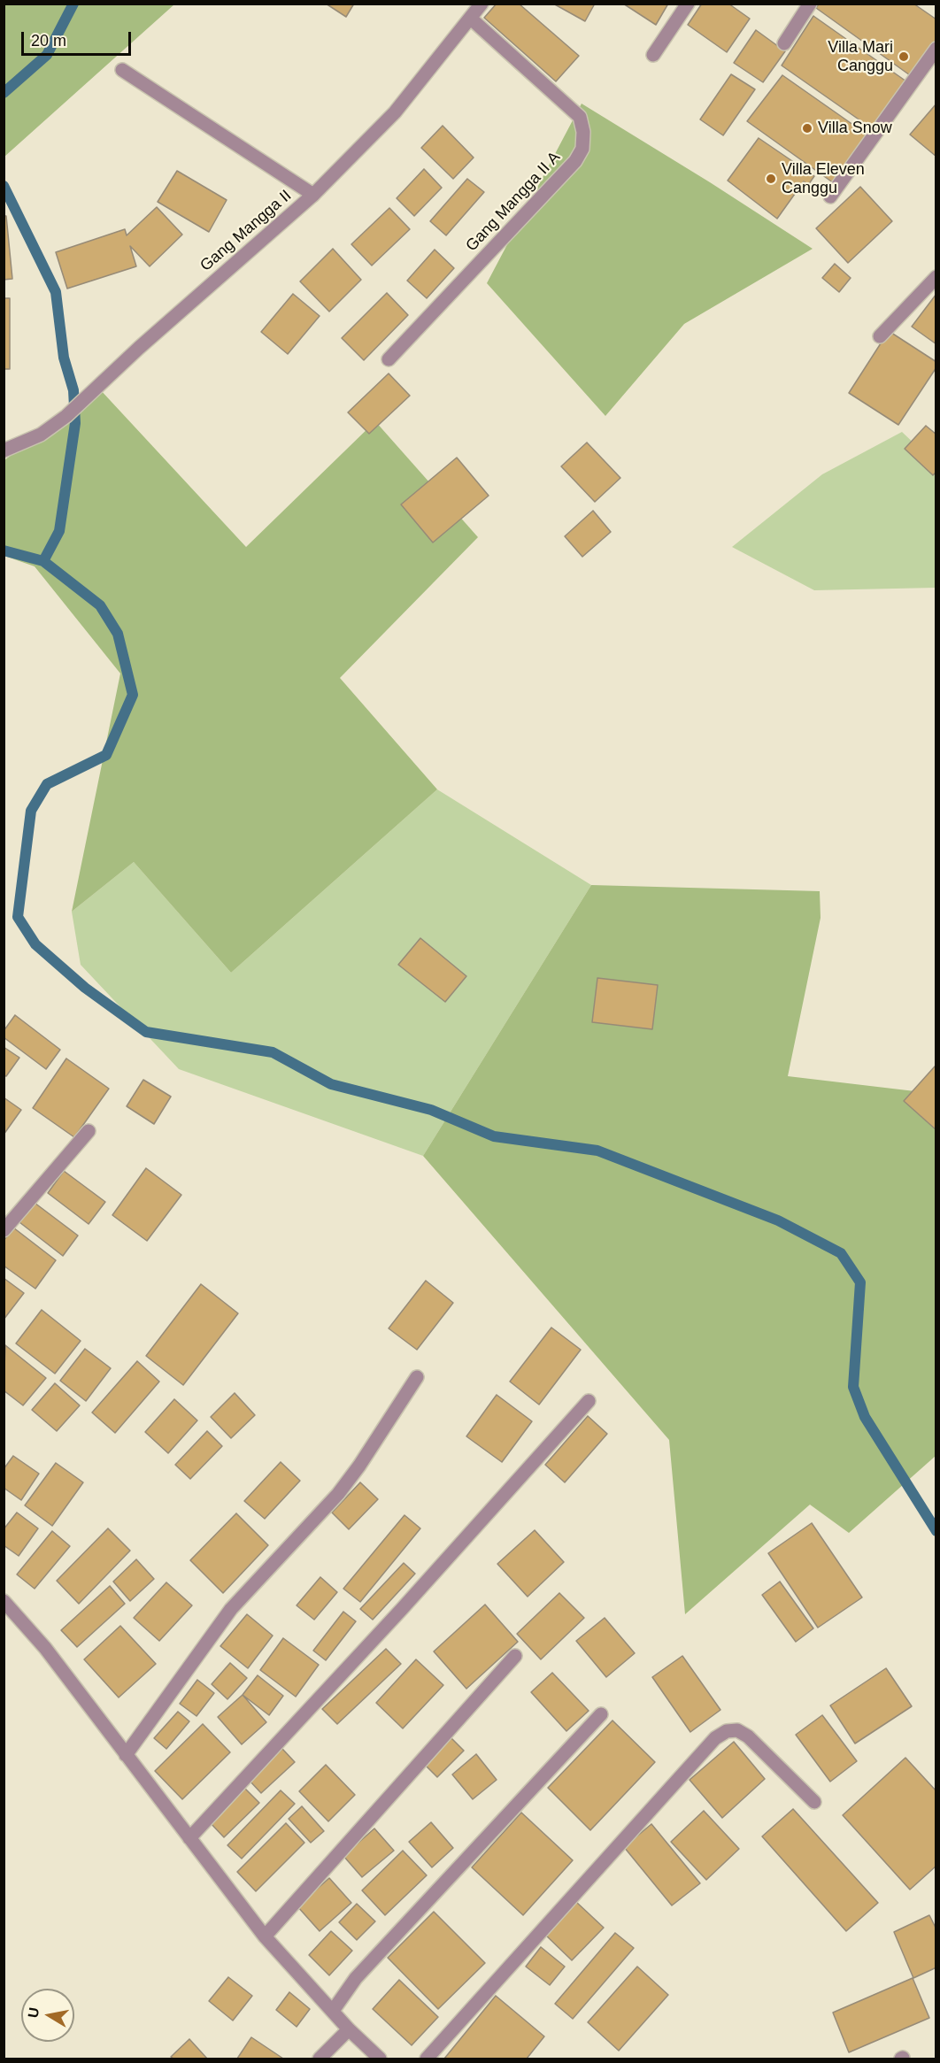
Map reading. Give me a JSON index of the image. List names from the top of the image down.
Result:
{
  "streets": {
    "street": ["Gang Mangga II A", "Gang Mangga II"]
  },
  "crossings": [
    ["Gang Mangga II A", "Gang Mangga II"]
  ],
  "places": ["Villa Mari Canggu", "Villa Snow", "Villa Eleven Canggu"],
  "scale_bar": "20 m",
  "north": "left"
}
